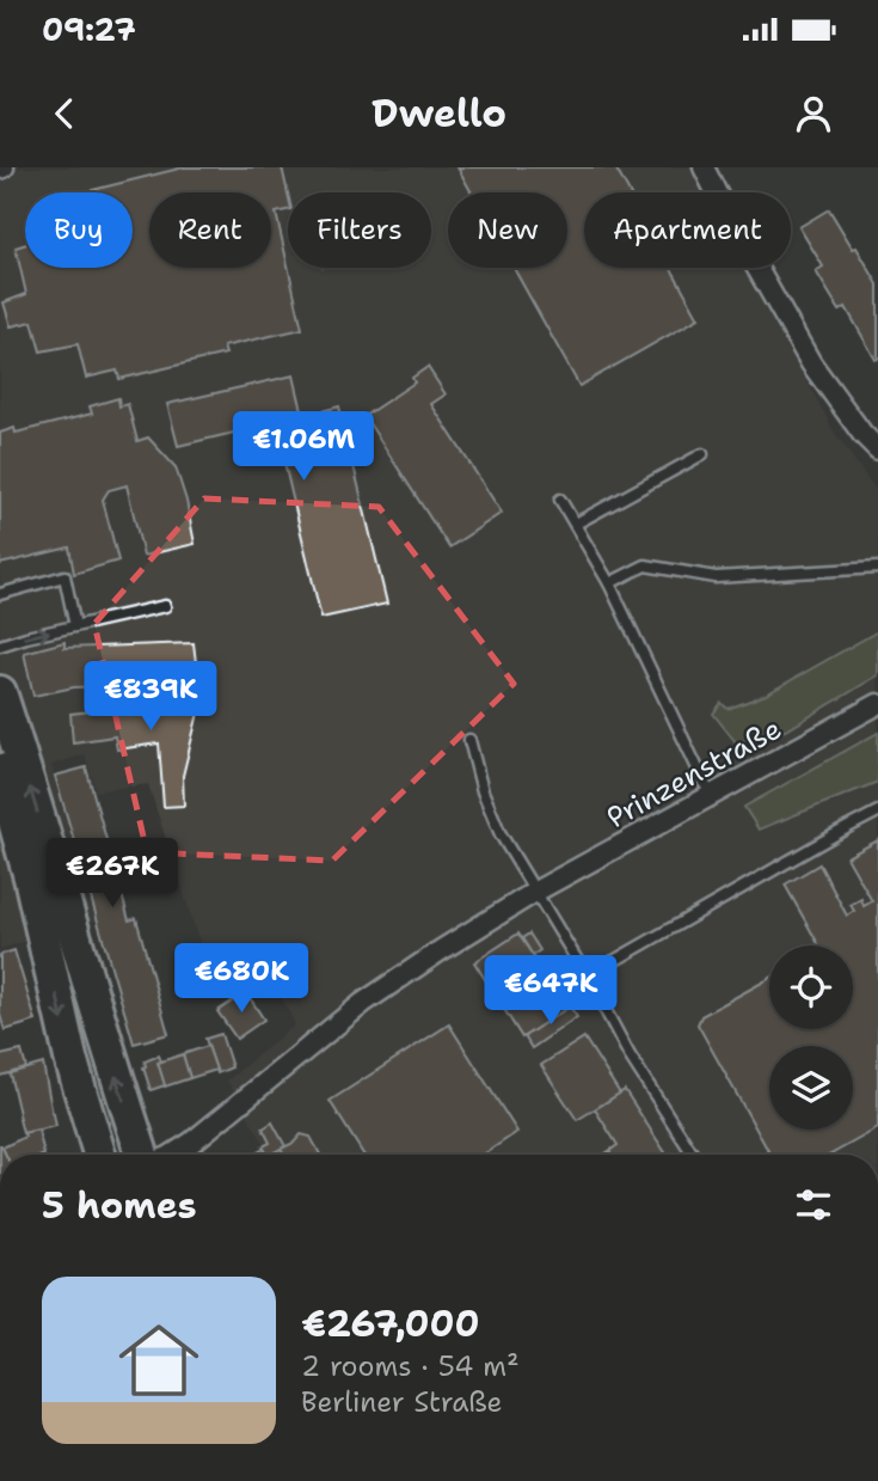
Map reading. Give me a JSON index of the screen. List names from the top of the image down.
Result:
{
  "streets": {
    "street": ["Prinzenstraße"]
  },
  "page": {
    "status": "09:27",
    "header": "Dwello",
    "chip": [
      "Buy",
      "Rent",
      "Filters",
      "New",
      "Apartment"
    ],
    "price": [
      "€1.06M",
      "€839K",
      "€267K",
      "€680K",
      "€647K"
    ],
    "heading": "5 homes",
    "list": [
      {
        "name": "€267,000",
        "note": "2 rooms · 54 m² · Berliner Straße"
      }
    ]
  }
}
